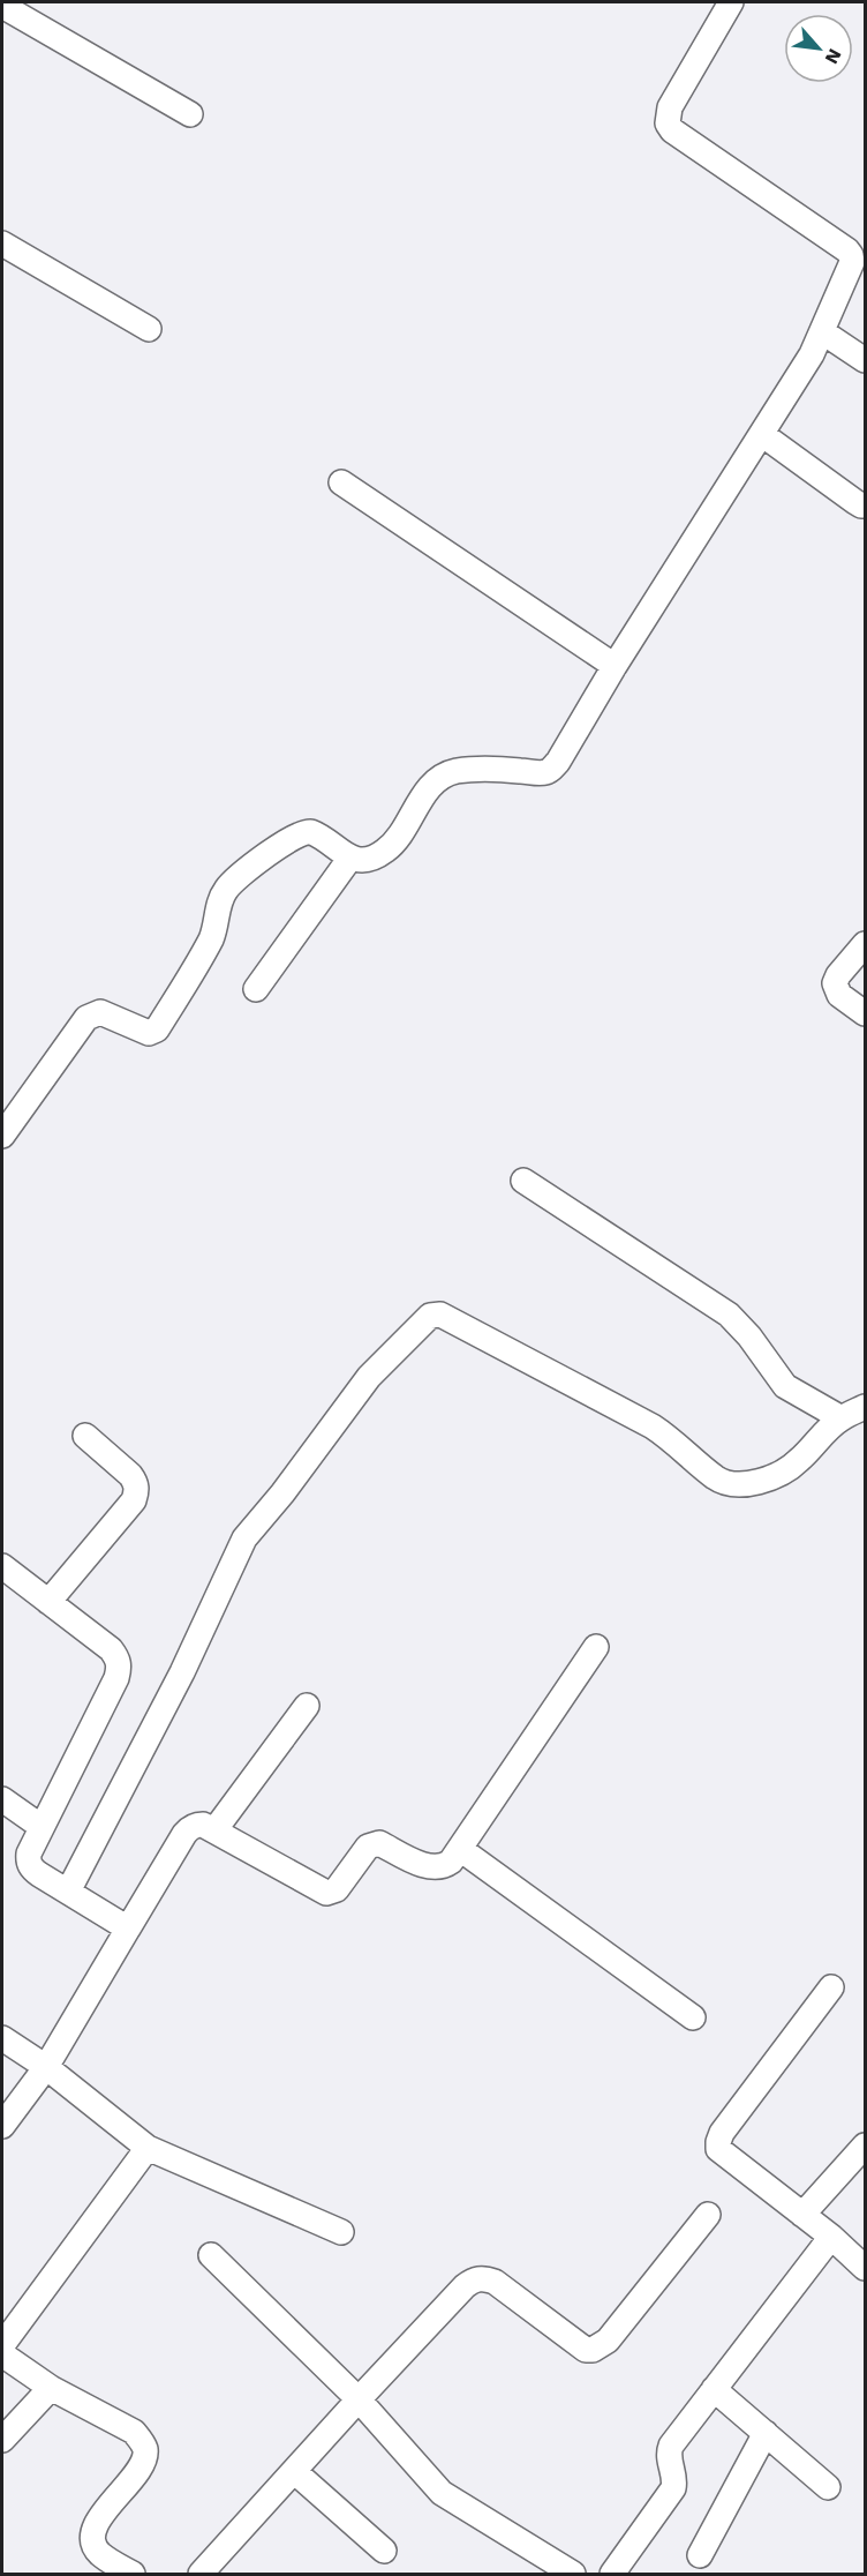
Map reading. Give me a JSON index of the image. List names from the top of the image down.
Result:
{
  "north": "bottom right"
}
